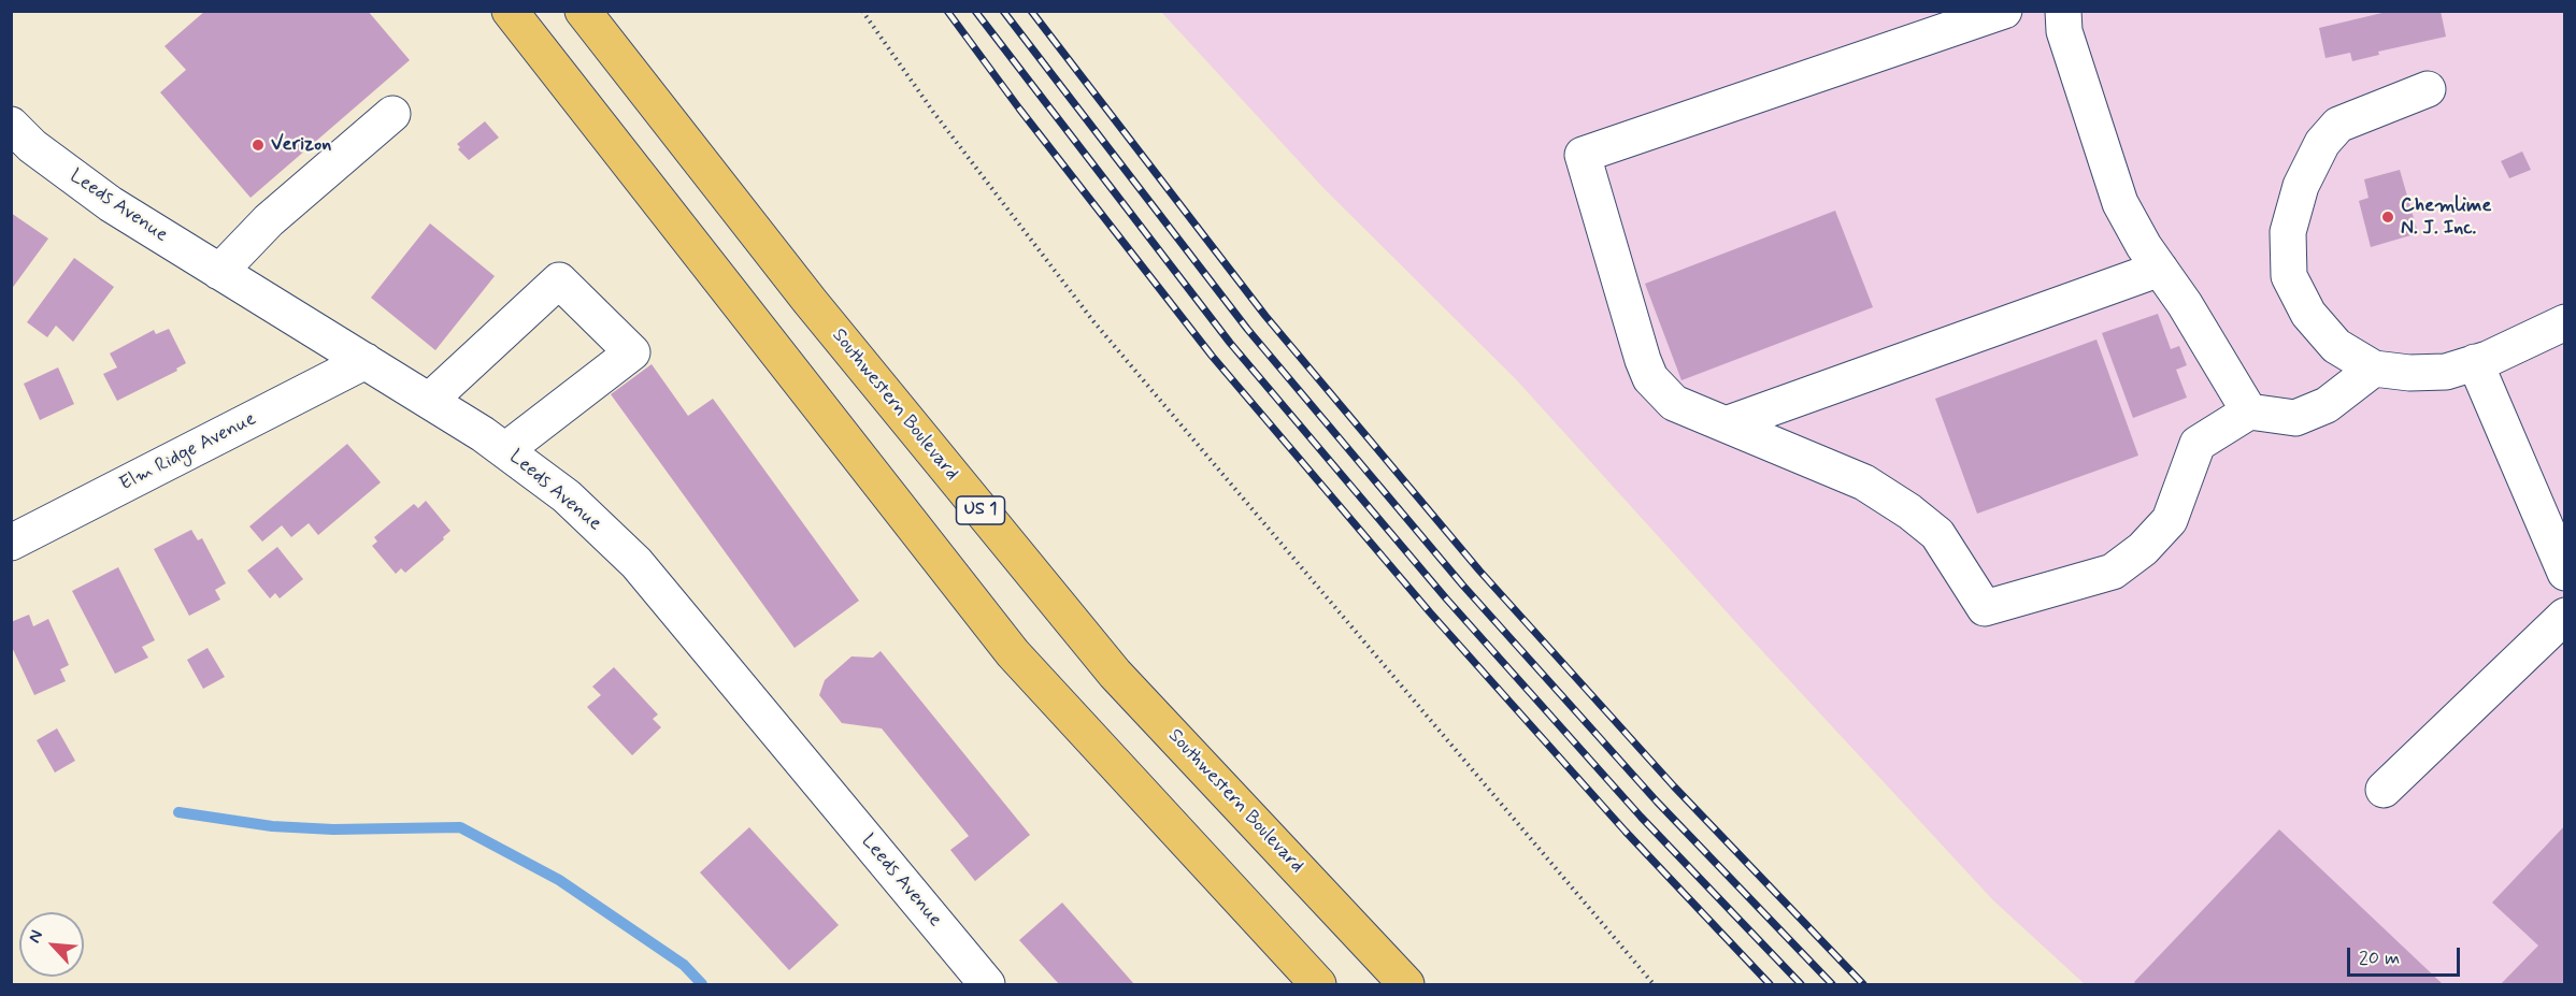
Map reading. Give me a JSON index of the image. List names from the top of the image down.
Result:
{
  "streets": {
    "main road": ["Southwestern Boulevard", "US 1"],
    "street": ["Leeds Avenue", "Elm Ridge Avenue"]
  },
  "crossings": [
    ["Leeds Avenue", "Elm Ridge Avenue"]
  ],
  "places": ["Verizon", "Chemlime N. J. Inc."],
  "scale_bar": "20 m",
  "north": "top left"
}
